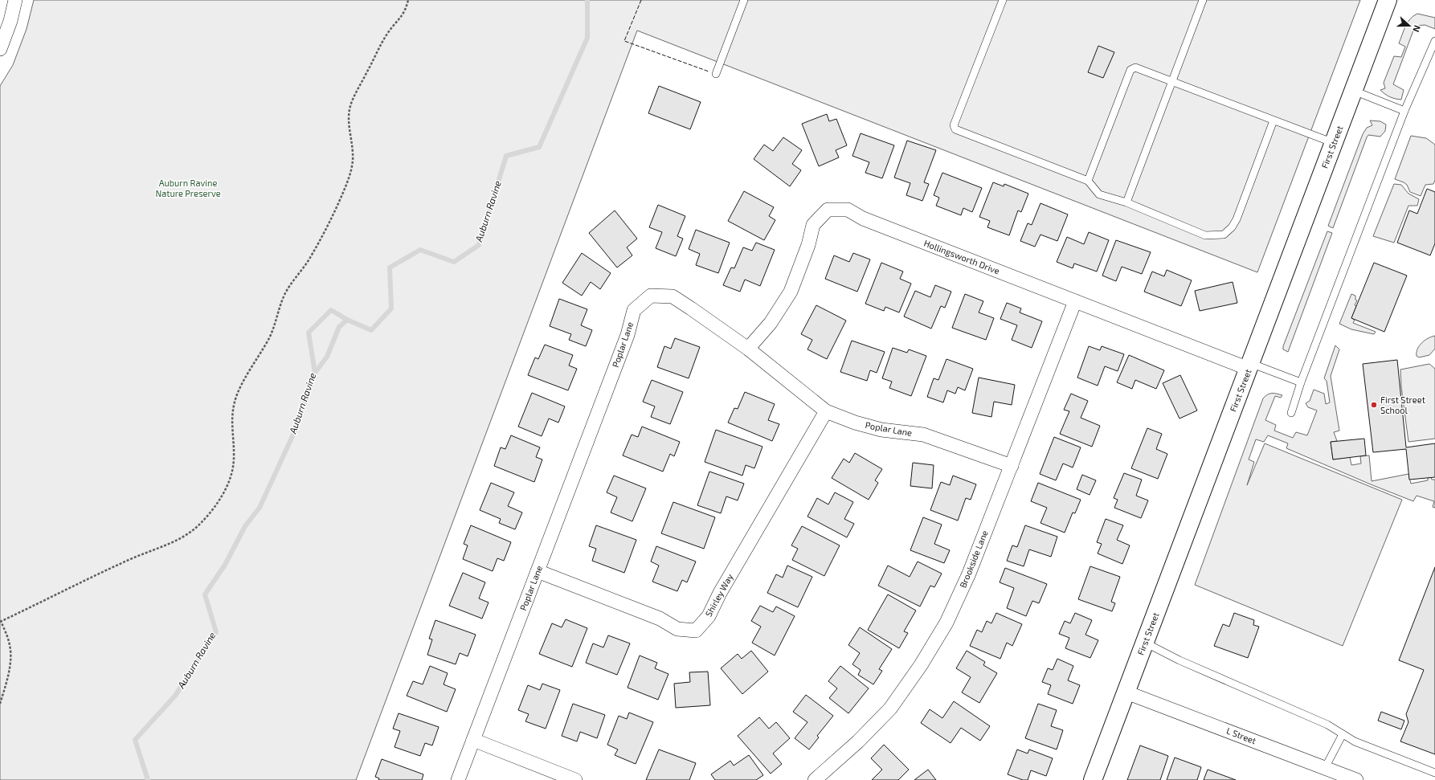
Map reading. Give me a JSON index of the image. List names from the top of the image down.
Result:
{
  "streets": {
    "street": [
      "First Street",
      "Hollingsworth Drive",
      "Poplar Lane",
      "Brookside Lane",
      "Shirley Way",
      "L Street"
    ]
  },
  "crossings": [
    ["First Street", "Hollingsworth Drive"],
    ["First Street", "L Street"],
    ["Hollingsworth Drive", "Poplar Lane"],
    ["Hollingsworth Drive", "Brookside Lane"],
    ["Poplar Lane", "Brookside Lane"],
    ["Poplar Lane", "Shirley Way"]
  ],
  "water": ["Auburn Ravine"],
  "parks": ["Auburn Ravine Nature Preserve"],
  "places": ["First Street School"],
  "north": "right"
}
